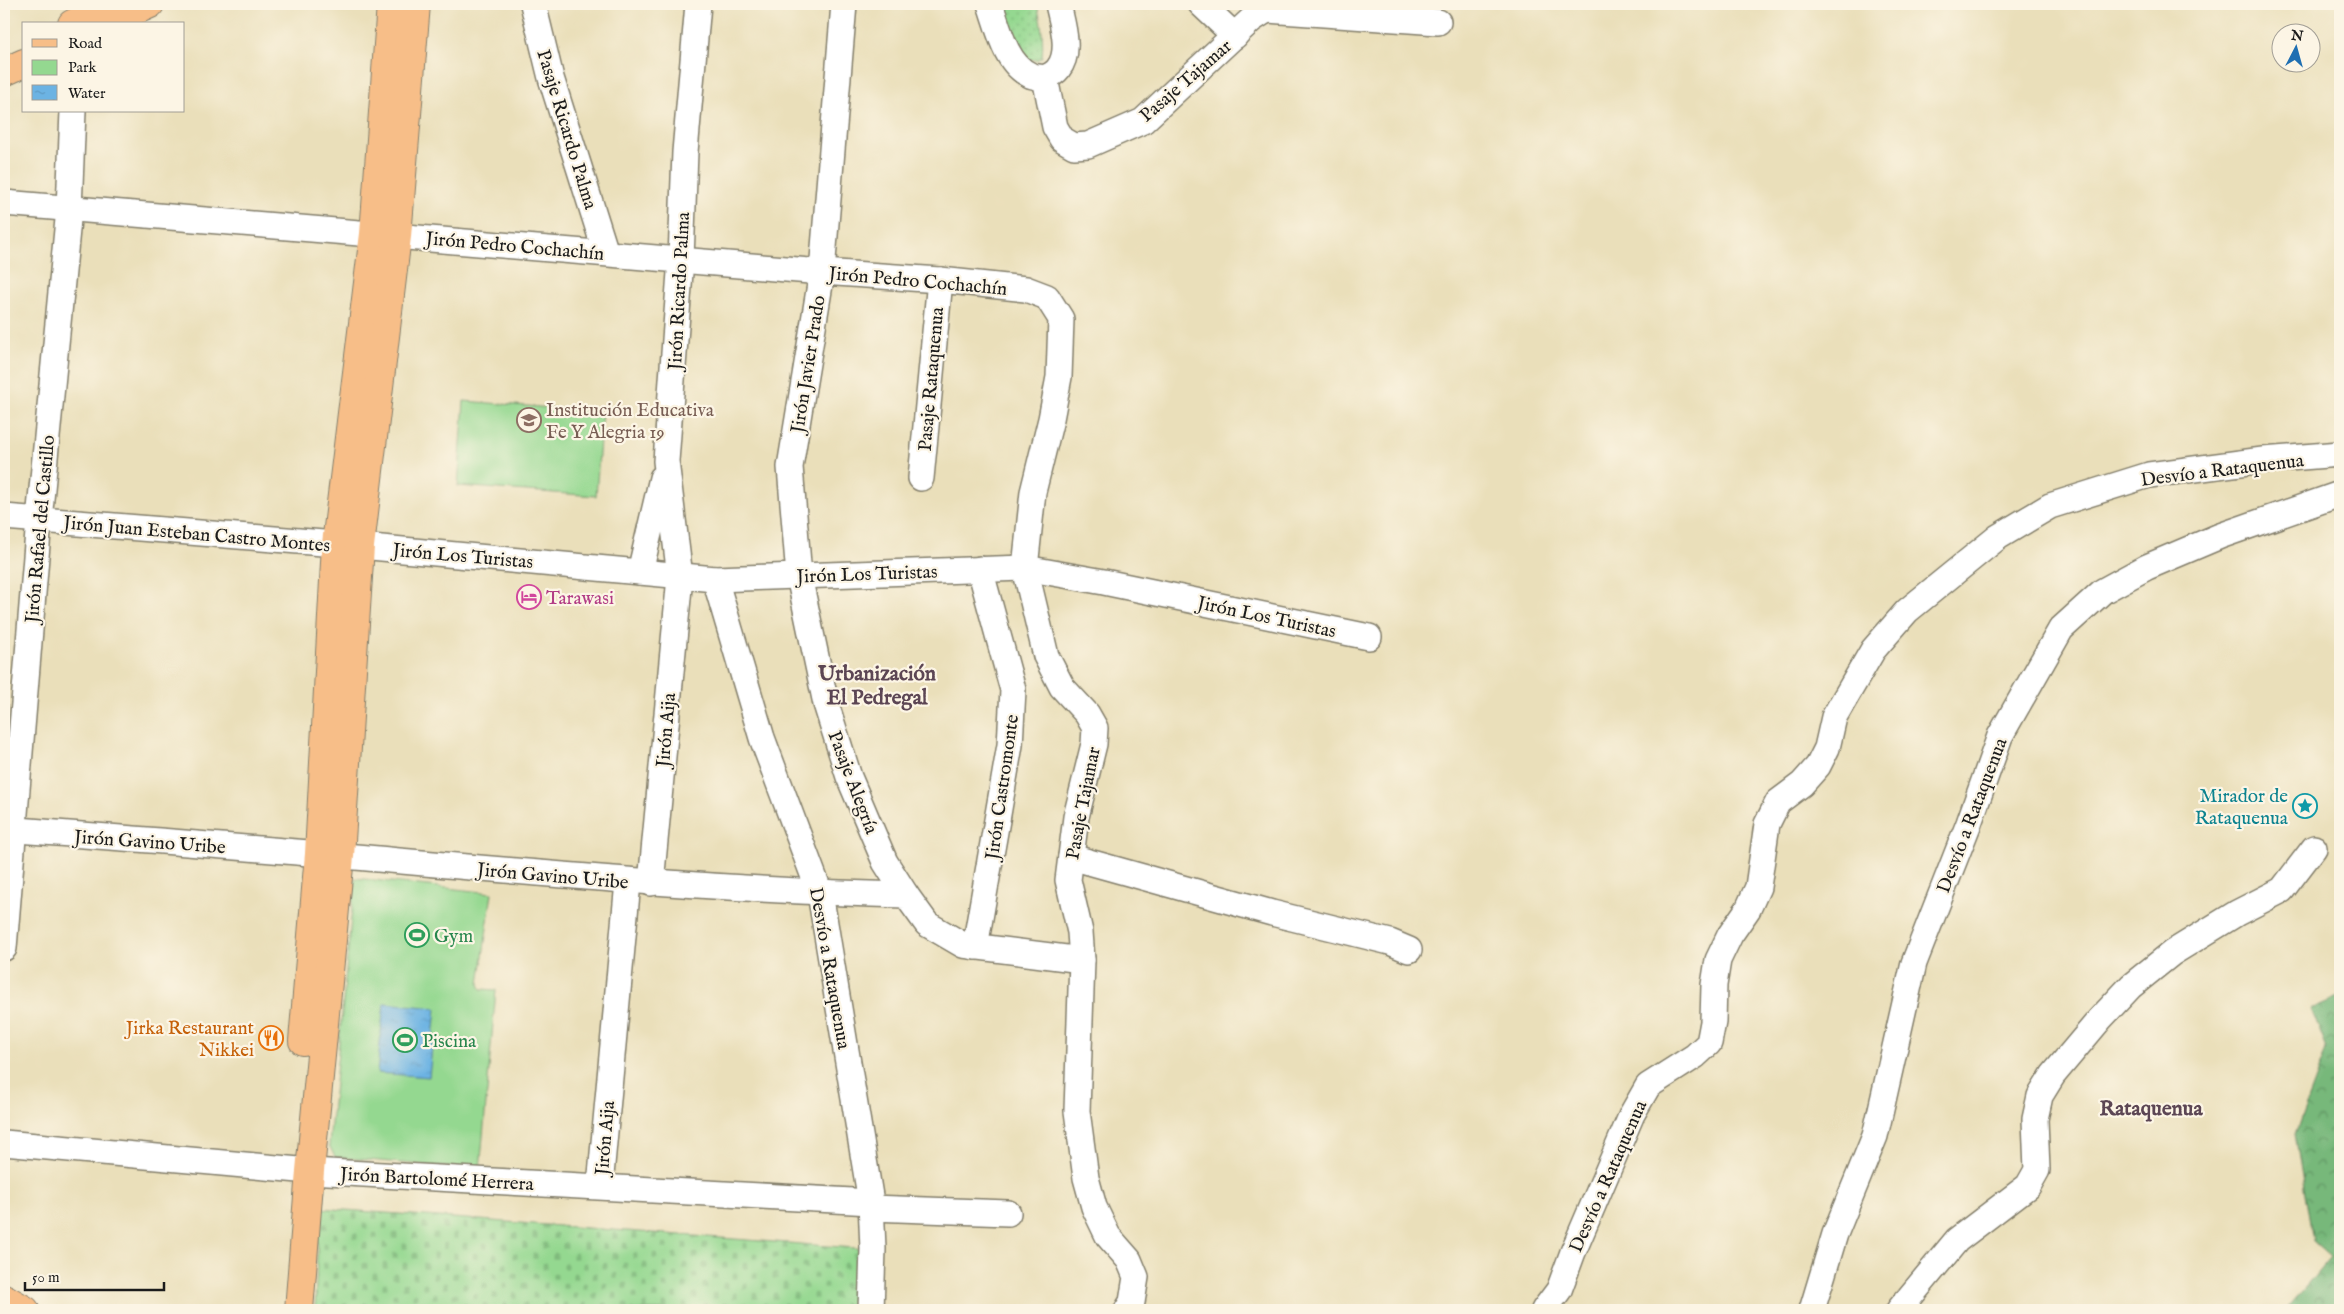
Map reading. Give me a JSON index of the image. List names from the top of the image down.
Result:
{
  "streets": {
    "street": [
      "Pasaje Tajamar",
      "Pasaje Ricardo Palma",
      "Jirón Pedro Cochachín",
      "Jirón Ricardo Palma",
      "Jirón Javier Prado",
      "Pasaje Rataquenua",
      "Desvío a Rataquenua",
      "Jirón Rafael del Castillo",
      "Jirón Juan Esteban Castro Montes",
      "Jirón Los Turistas",
      "Jirón Aija",
      "Pasaje Alegría",
      "Jirón Castromonte",
      "Jirón Gavino Uribe",
      "Jirón Bartolomé Herrera"
    ]
  },
  "crossings": [
    ["Pasaje Tajamar", "Jirón Pedro Cochachín"],
    ["Pasaje Tajamar", "Jirón Los Turistas"],
    ["Pasaje Ricardo Palma", "Jirón Pedro Cochachín"],
    ["Jirón Pedro Cochachín", "Jirón Ricardo Palma"],
    ["Jirón Pedro Cochachín", "Jirón Javier Prado"],
    ["Jirón Pedro Cochachín", "Pasaje Rataquenua"],
    ["Jirón Pedro Cochachín", "Jirón Rafael del Castillo"],
    ["Jirón Ricardo Palma", "Jirón Los Turistas"],
    ["Jirón Ricardo Palma", "Jirón Aija"],
    ["Jirón Javier Prado", "Jirón Los Turistas"],
    ["Jirón Javier Prado", "Pasaje Alegría"],
    ["Desvío a Rataquenua", "Jirón Los Turistas"],
    ["Desvío a Rataquenua", "Jirón Gavino Uribe"],
    ["Desvío a Rataquenua", "Jirón Bartolomé Herrera"],
    ["Jirón Rafael del Castillo", "Jirón Juan Esteban Castro Montes"],
    ["Jirón Rafael del Castillo", "Jirón Gavino Uribe"],
    ["Jirón Juan Esteban Castro Montes", "Jirón Los Turistas"],
    ["Jirón Los Turistas", "Jirón Aija"],
    ["Jirón Los Turistas", "Pasaje Alegría"],
    ["Jirón Los Turistas", "Jirón Castromonte"],
    ["Jirón Aija", "Jirón Gavino Uribe"],
    ["Jirón Aija", "Jirón Bartolomé Herrera"],
    ["Pasaje Alegría", "Jirón Gavino Uribe"]
  ],
  "districts": ["Urbanización El Pedregal", "Rataquenua"],
  "places": {
    "school or university": ["Institución Educativa Fe Y Alegria 19"],
    "hotel": ["Tarawasi"],
    "place": ["Mirador de Rataquenua"],
    "sports": ["Gym", "Piscina"],
    "restaurant": ["Jirka Restaurant Nikkei"]
  },
  "legend": ["Road", "Park", "Water"],
  "scale_bar": "50 m",
  "north": "top"
}
